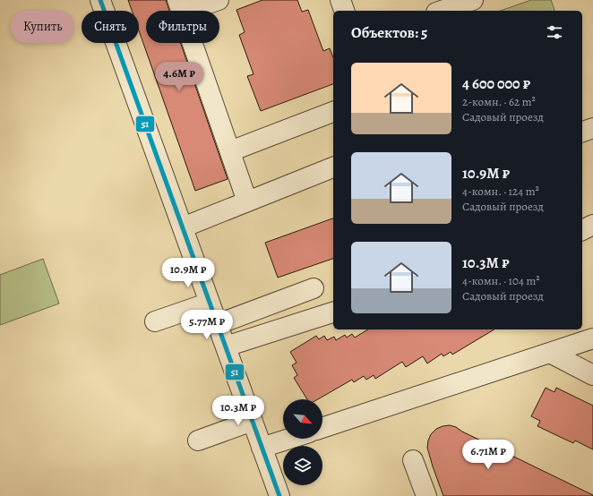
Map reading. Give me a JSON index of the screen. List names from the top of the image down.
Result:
{
  "lines": ["transit line 51"],
  "north": "bottom right",
  "page": {
    "chip": ["Купить", "Снять", "Фильтры"],
    "heading": "Объектов: 5",
    "list": [
      {
        "name": "4 600 000 ₽",
        "note": "2-комн. · 62 m² · Садовый проезд"
      },
      {
        "name": "10.9M ₽",
        "note": "4-комн. · 124 m² · Садовый проезд"
      },
      {
        "name": "10.3M ₽",
        "note": "4-комн. · 104 m² · Садовый проезд"
      }
    ],
    "price": [
      "4.6M ₽",
      "10.9M ₽",
      "5.77M ₽",
      "10.3M ₽",
      "6.71M ₽"
    ]
  }
}
